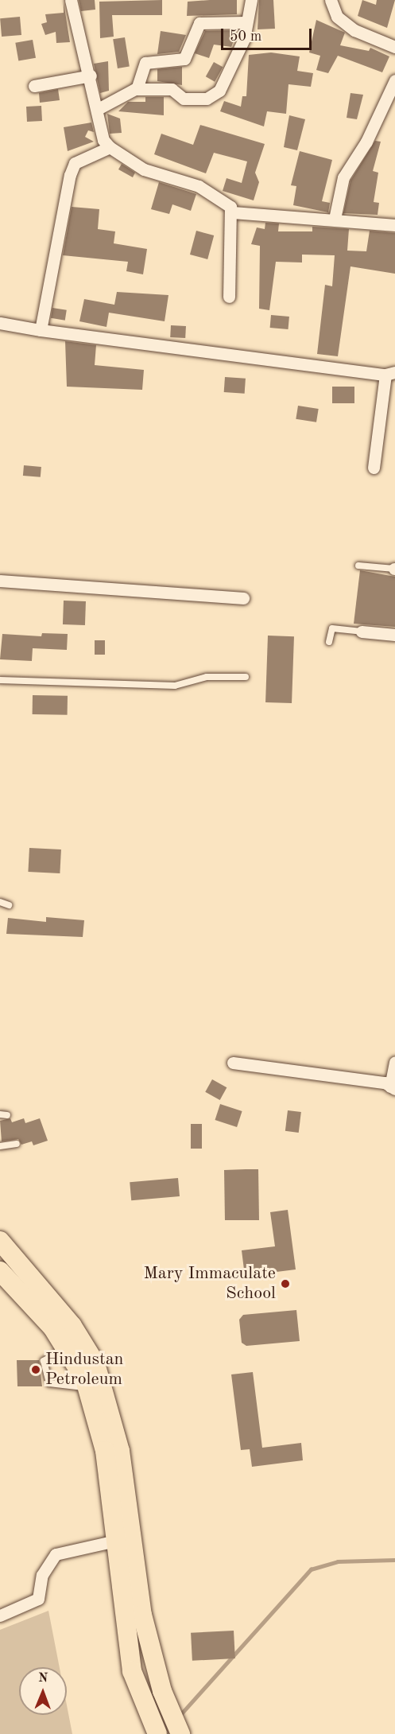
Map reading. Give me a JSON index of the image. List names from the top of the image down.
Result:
{
  "places": ["Mary Immaculate School", "Hindustan Petroleum"],
  "scale_bar": "50 m",
  "north": "top"
}
